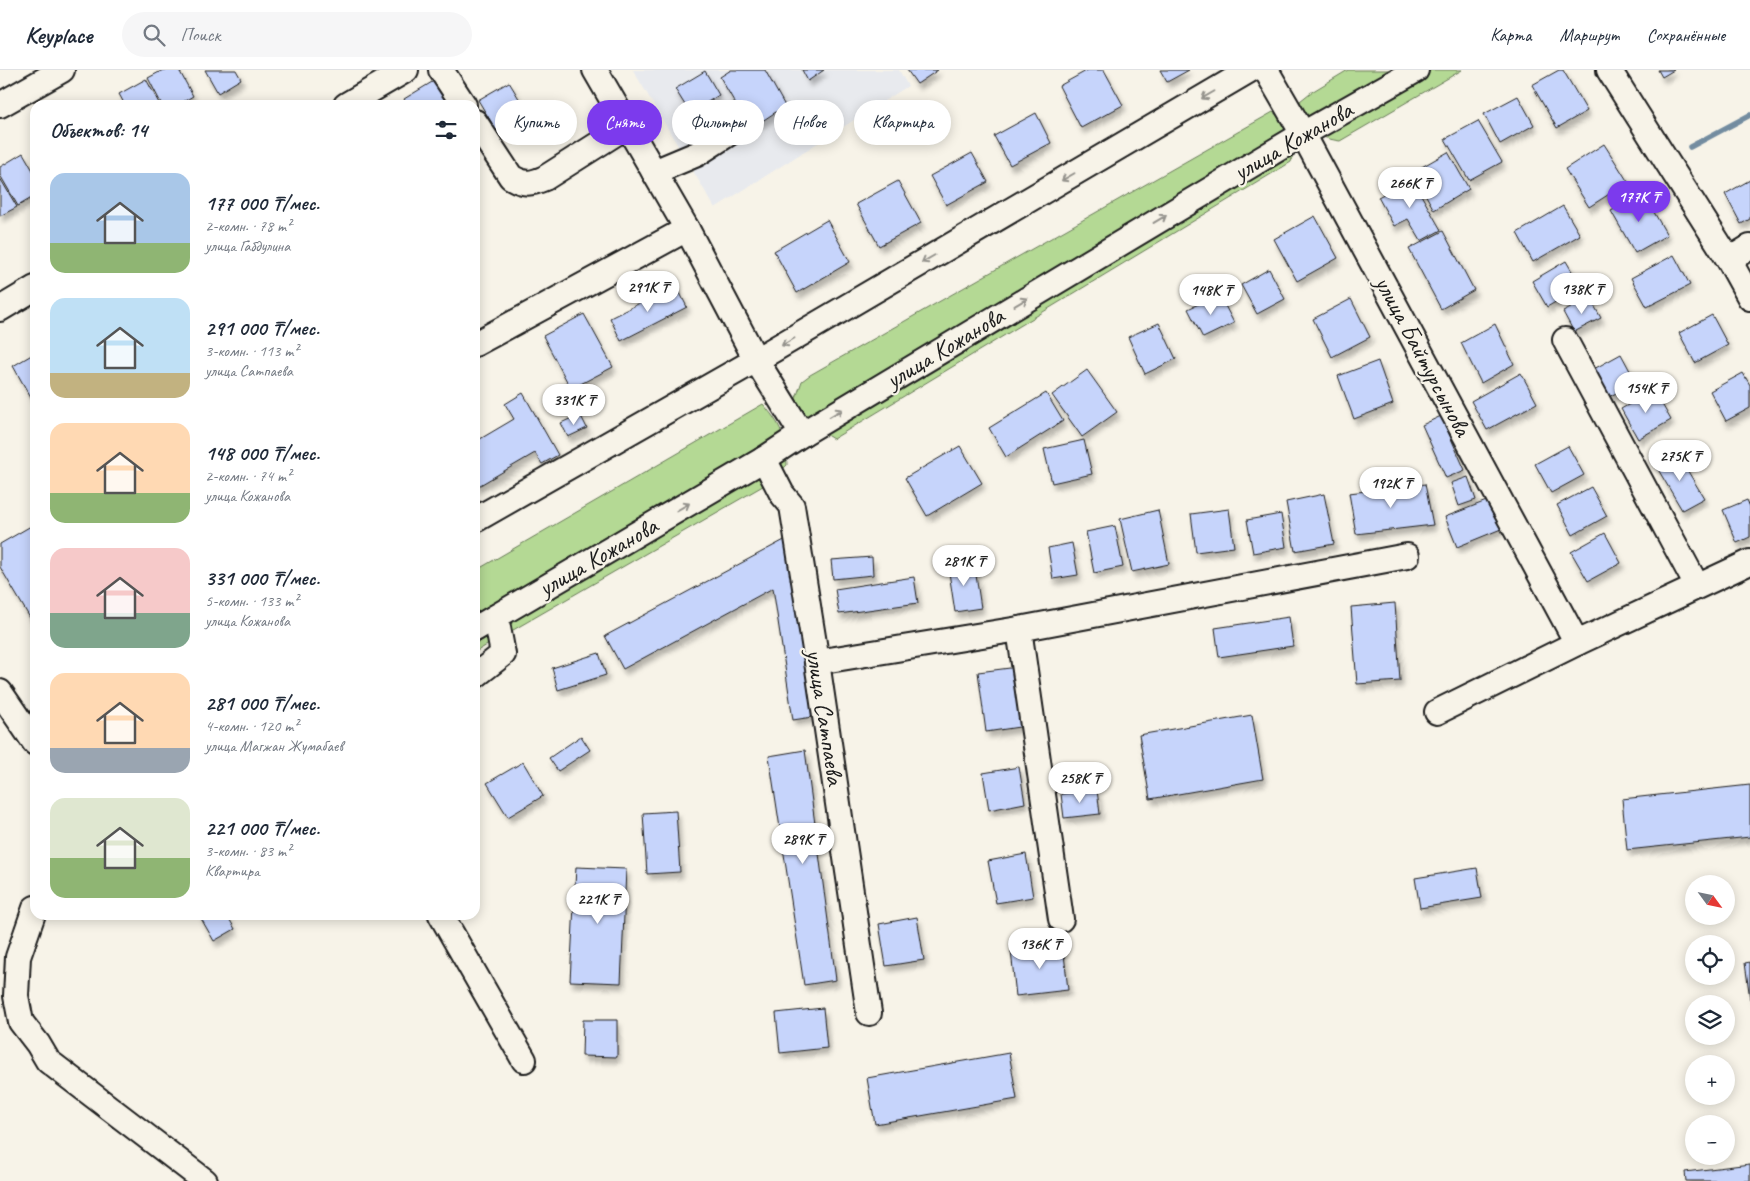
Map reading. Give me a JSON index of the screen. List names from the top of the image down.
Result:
{
  "streets": {
    "street": ["улица Кожанова", "улица Байтурсынова", "улица Сатпаева"]
  },
  "crossings": [
    ["улица Кожанова", "улица Байтурсынова"],
    ["улица Кожанова", "улица Сатпаева"]
  ],
  "north": "bottom right",
  "page": {
    "header": "Keyplace",
    "search": "Поиск",
    "nav": ["Карта", "Маршрут", "Сохранённые"],
    "chip": [
      "Купить",
      "Снять",
      "Фильтры",
      "Новое",
      "Квартира"
    ],
    "heading": "Объектов: 14",
    "list": [
      {
        "name": "177 000 ₸/мес.",
        "note": "2-комн. · 78 m² · улица Габдулина"
      },
      {
        "name": "291 000 ₸/мес.",
        "note": "3-комн. · 113 m² · улица Сатпаева"
      },
      {
        "name": "148 000 ₸/мес.",
        "note": "2-комн. · 74 m² · улица Кожанова"
      },
      {
        "name": "331 000 ₸/мес.",
        "note": "5-комн. · 133 m² · улица Кожанова"
      },
      {
        "name": "281 000 ₸/мес.",
        "note": "4-комн. · 120 m² · улица Магжан Жумабаев"
      },
      {
        "name": "221 000 ₸/мес.",
        "note": "3-комн. · 83 m² · Квартира"
      }
    ],
    "price": [
      "266K ₸",
      "177K ₸",
      "291K ₸",
      "138K ₸",
      "148K ₸",
      "154K ₸",
      "331K ₸",
      "275K ₸",
      "192K ₸",
      "281K ₸",
      "258K ₸",
      "289K ₸",
      "221K ₸",
      "136K ₸"
    ],
    "map_buttons": ["+", "−"]
  }
}
